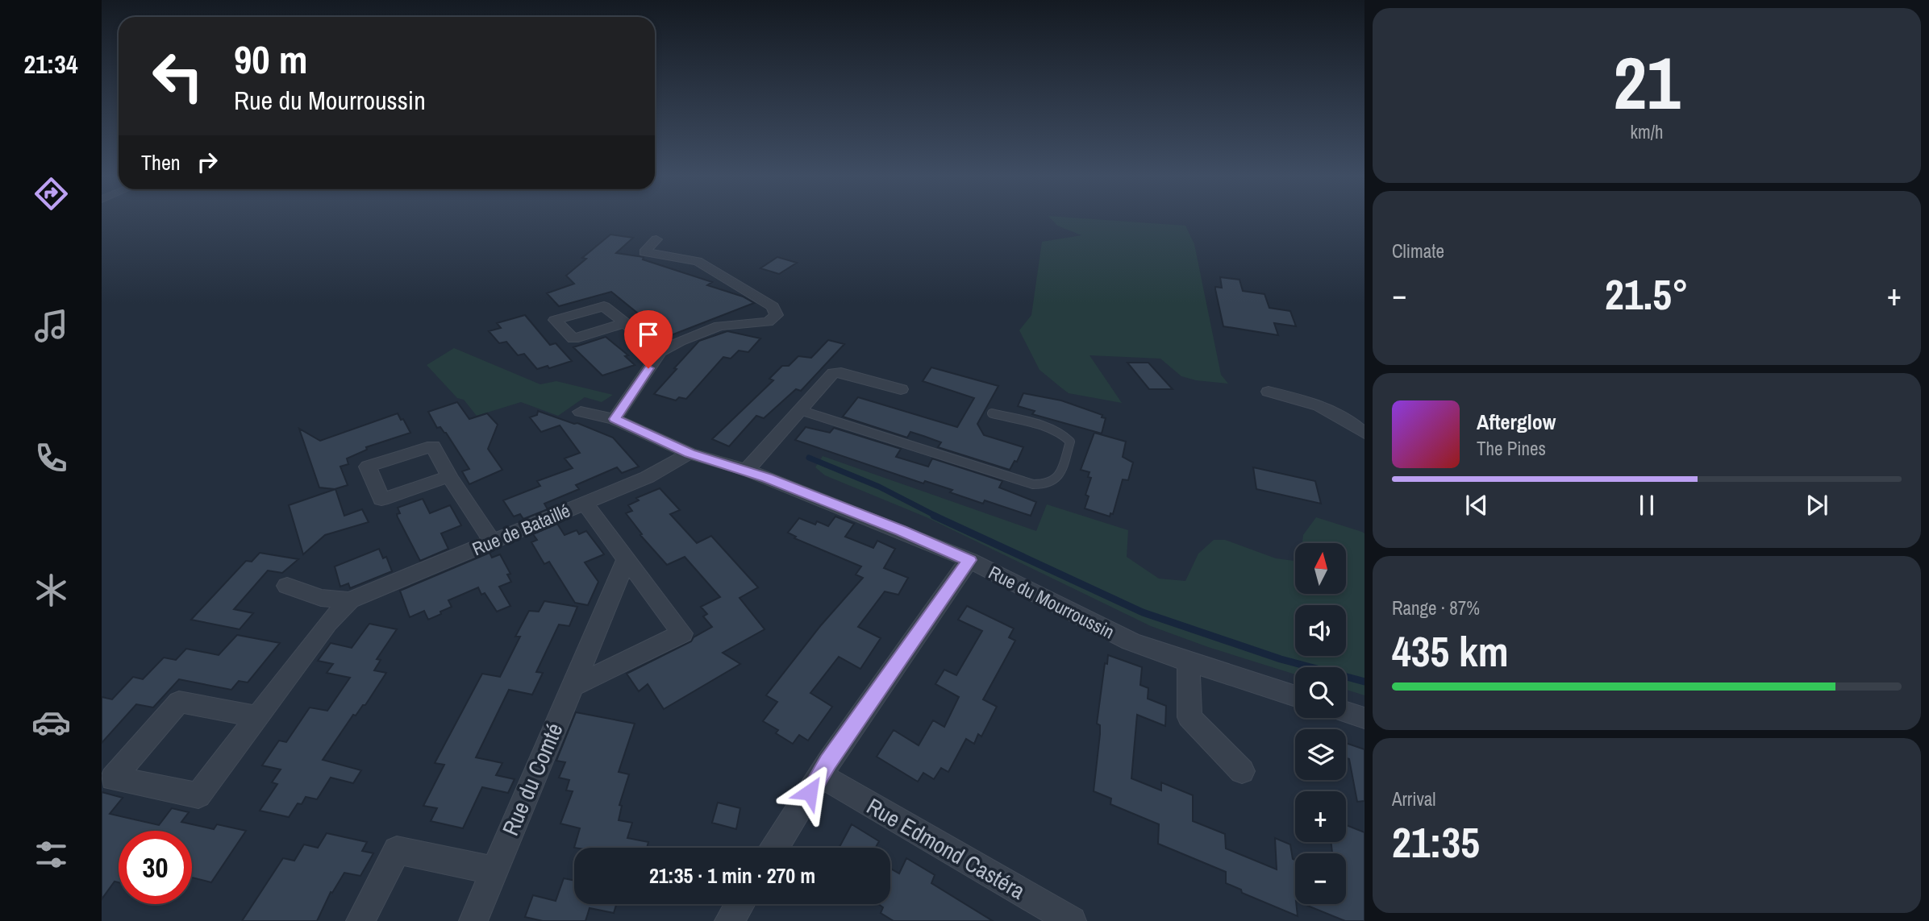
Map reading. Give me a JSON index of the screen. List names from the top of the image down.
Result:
{
  "streets": {
    "street": [
      "Rue de Bataillé",
      "Rue du Mourroussin",
      "Rue du Comté",
      "Rue Edmond Castéra"
    ]
  },
  "crossings": [
    ["Rue de Bataillé", "Rue du Mourroussin"]
  ],
  "north": "top",
  "page": {
    "tabs": "21:34",
    "tile": [
      ["21", "km/h"],
      "Climate",
      ["Range · 87%", "435 km"],
      ["Arrival", "21:35"]
    ],
    "turn": ["90 m", "Rue du Mourroussin"],
    "then": "Then",
    "heat": ["−", "21.5°", "+"],
    "song": ["Afterglow", "The Pines"],
    "map_buttons": ["+", "−"],
    "limit": "30",
    "trip": "21:35 · 1 min · 270 m"
  }
}
